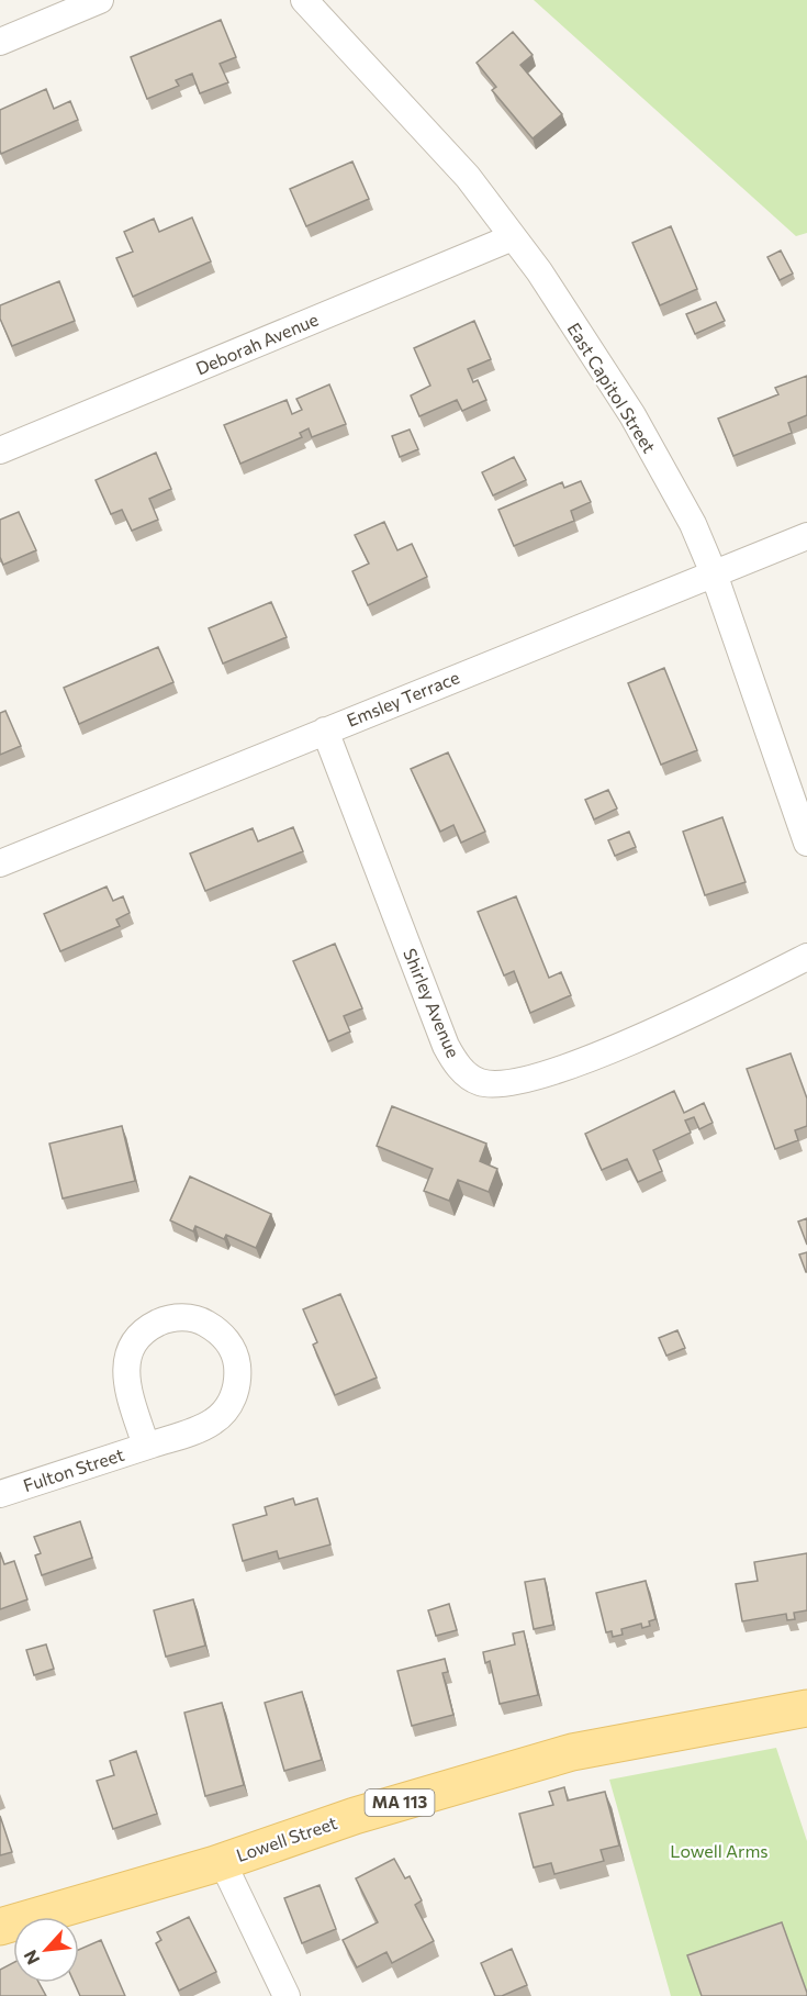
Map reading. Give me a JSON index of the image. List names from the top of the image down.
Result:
{
  "streets": {
    "main road": ["MA 113", "Lowell Street"],
    "street": [
      "Deborah Avenue",
      "East Capitol Street",
      "Emsley Terrace",
      "Shirley Avenue",
      "Fulton Street"
    ]
  },
  "crossings": [
    ["Deborah Avenue", "East Capitol Street"],
    ["East Capitol Street", "Emsley Terrace"],
    ["Emsley Terrace", "Shirley Avenue"]
  ],
  "parks": ["Lowell Arms"],
  "north": "bottom left"
}
